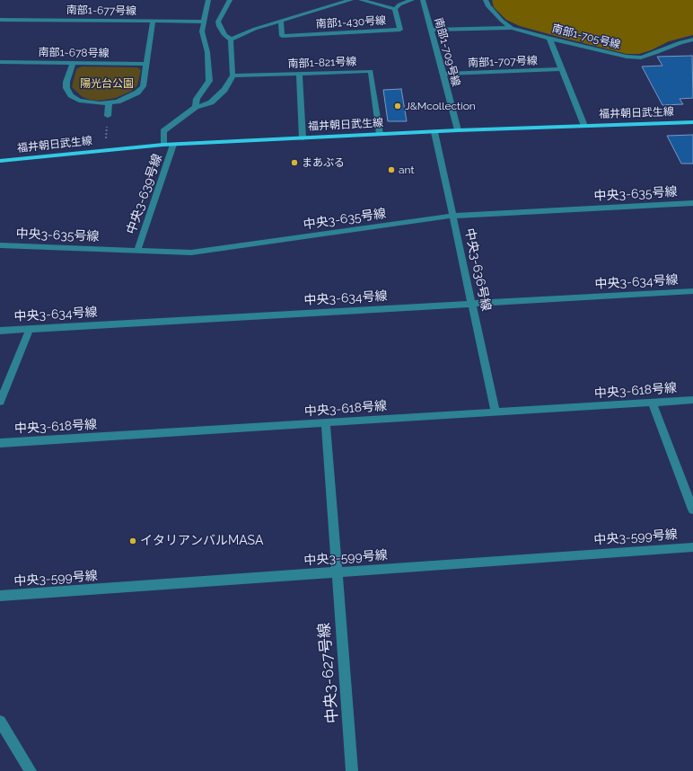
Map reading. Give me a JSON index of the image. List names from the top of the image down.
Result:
{
  "streets": {
    "main road": ["福井朝日武生線"],
    "street": [
      "南部1-677号線",
      "南部1-430号線",
      "南部1-705号線",
      "南部1-709号線",
      "南部1-678号線",
      "南部1-707号線",
      "南部1-821号線",
      "中央3-639号線",
      "中央3-635号線",
      "中央3-636号線",
      "中央3-634号線",
      "中央3-618号線",
      "中央3-599号線",
      "中央3-627号線"
    ]
  },
  "crossings": [
    ["南部1-709号線", "南部1-707号線"],
    ["南部1-709号線", "福井朝日武生線"],
    ["南部1-821号線", "福井朝日武生線"],
    ["福井朝日武生線", "中央3-639号線"],
    ["福井朝日武生線", "中央3-636号線"],
    ["中央3-639号線", "中央3-635号線"],
    ["中央3-635号線", "中央3-636号線"],
    ["中央3-636号線", "中央3-634号線"],
    ["中央3-636号線", "中央3-618号線"],
    ["中央3-618号線", "中央3-627号線"],
    ["中央3-599号線", "中央3-627号線"]
  ],
  "parks": ["陽光台公園"],
  "places": [
    "J&Mcollection",
    "まあぶる",
    "ant",
    "イタリアンバルMASA"
  ]
}
